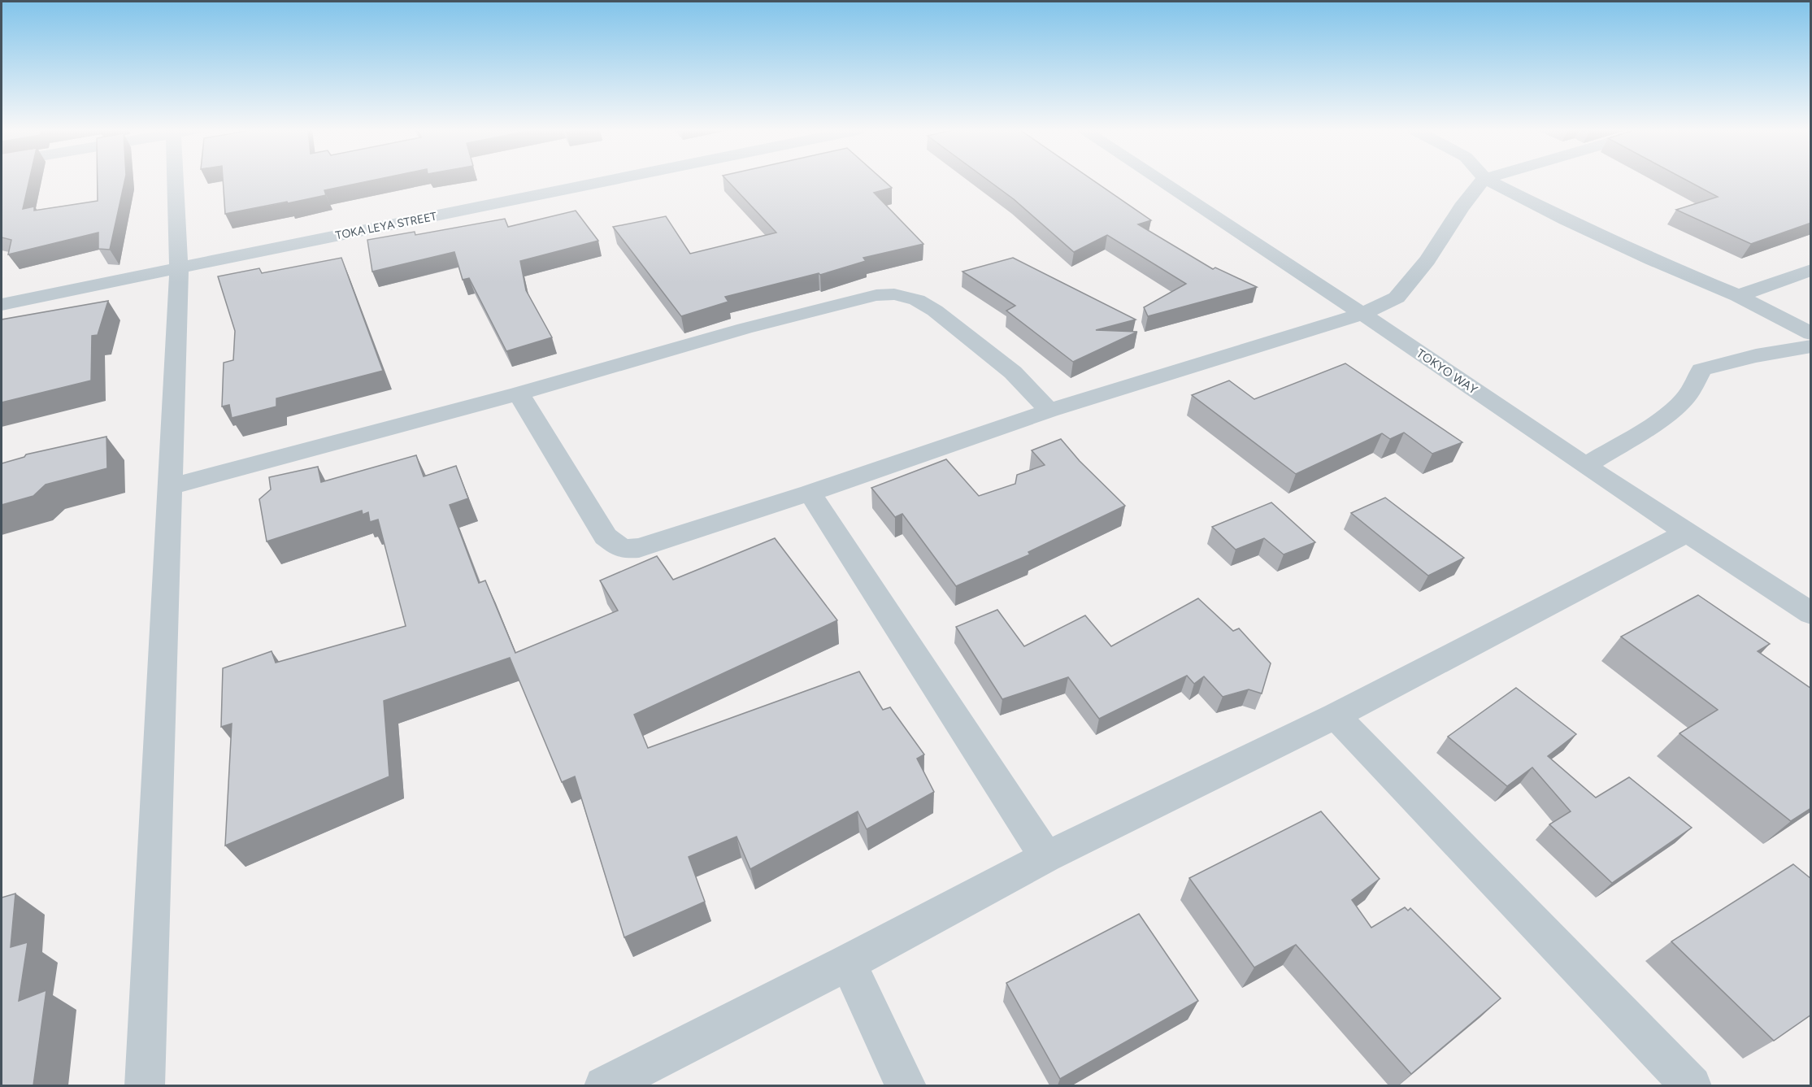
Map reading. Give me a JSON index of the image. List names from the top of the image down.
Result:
{
  "streets": {
    "street": ["TOKA LEYA STREET", "TOKYO WAY"]
  }
}
